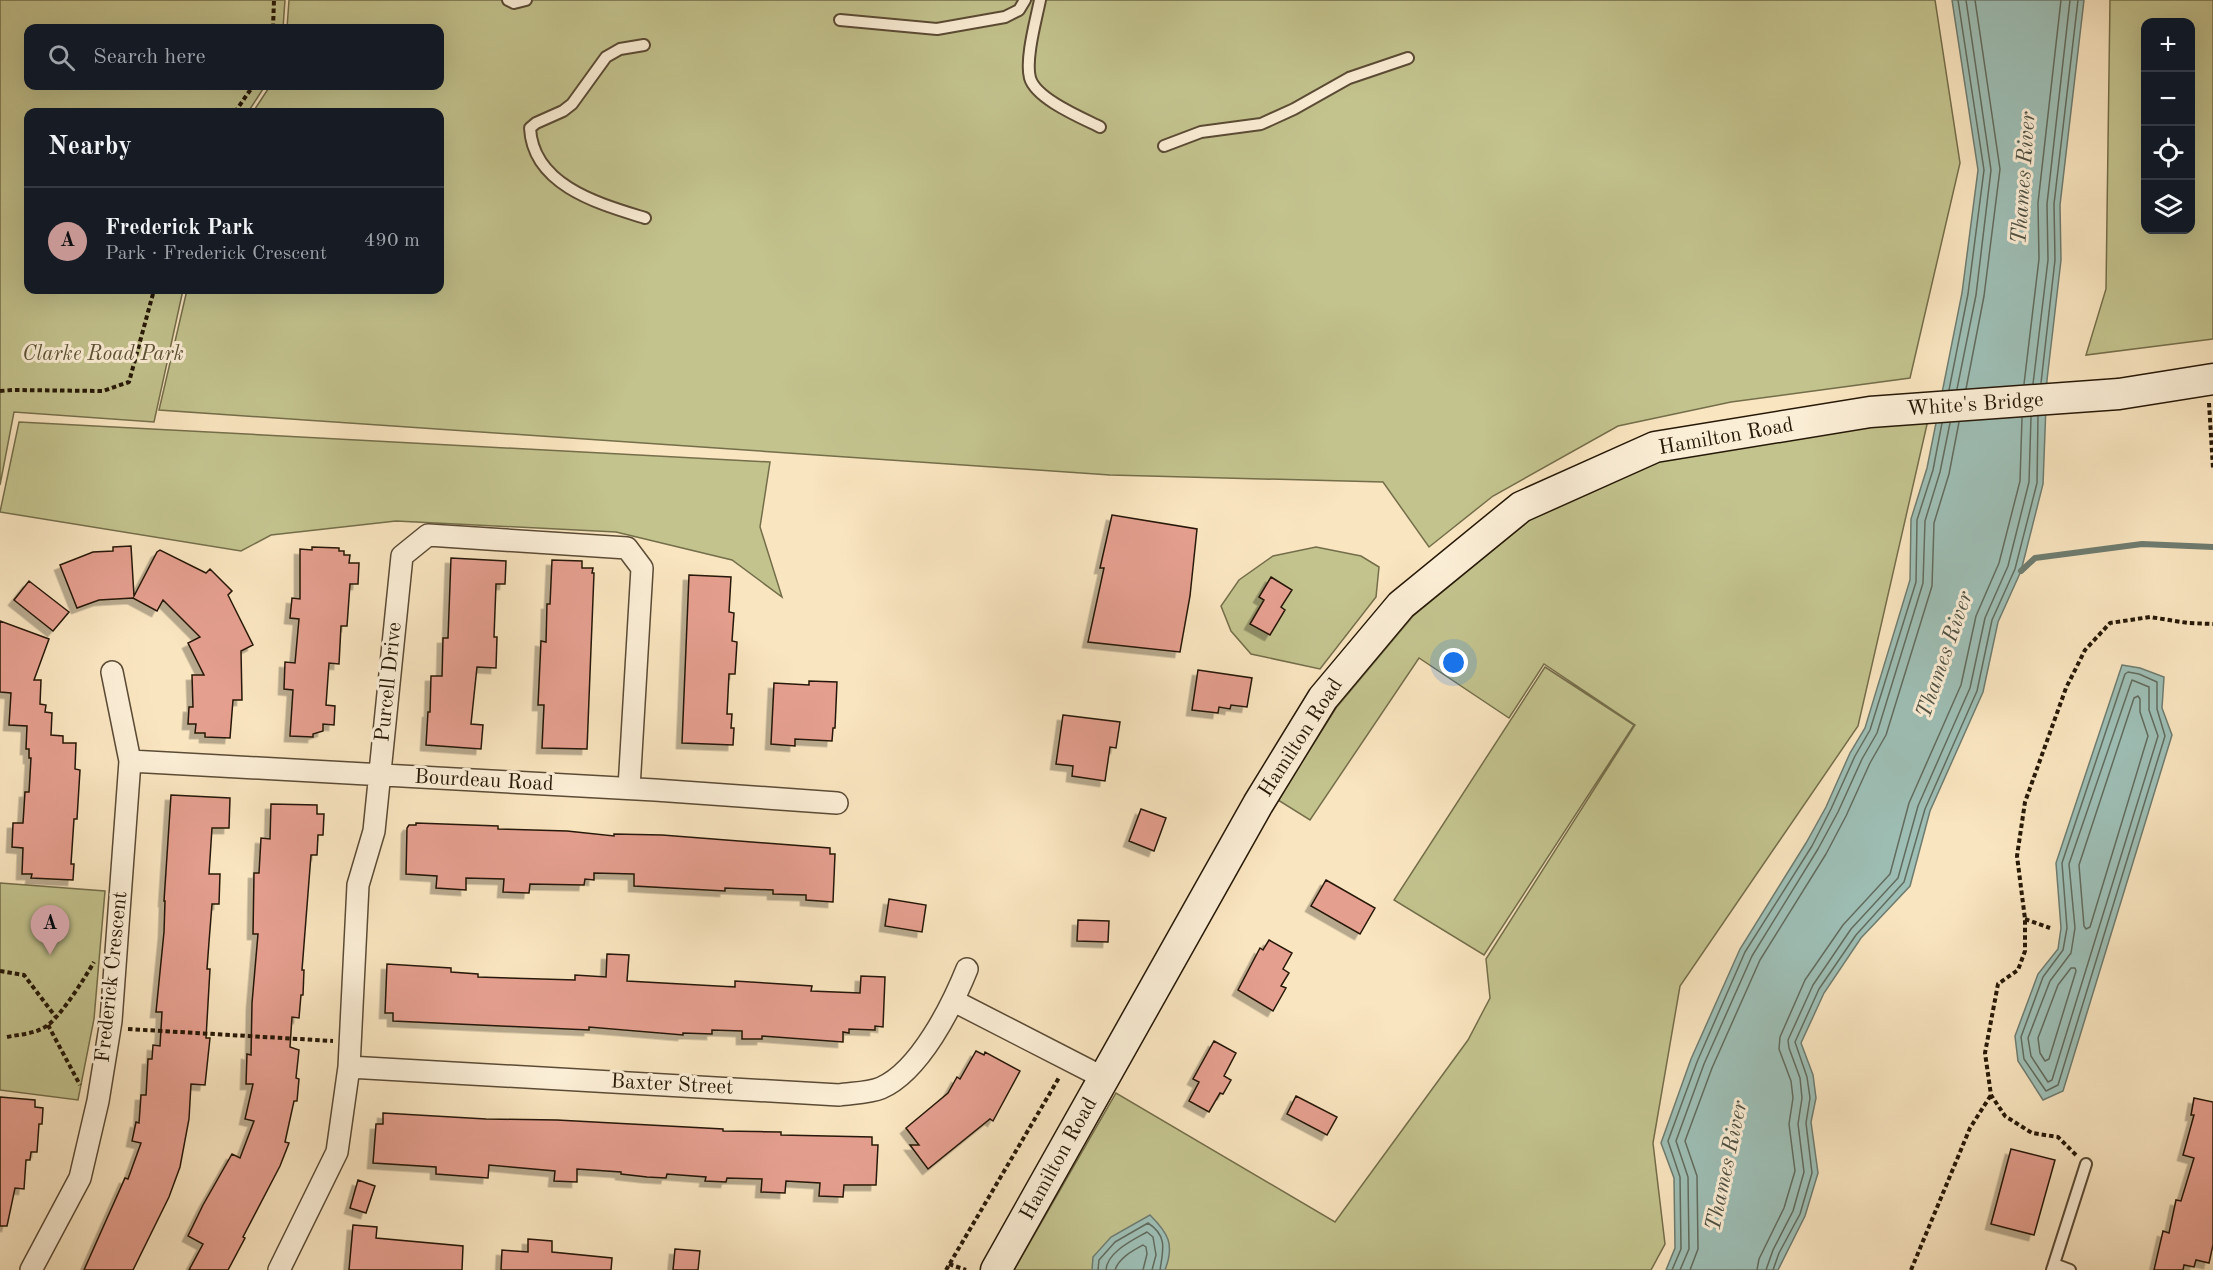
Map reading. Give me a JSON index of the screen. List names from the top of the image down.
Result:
{
  "streets": {
    "main road": ["White's Bridge", "Hamilton Road"],
    "street": [
      "Purcell Drive",
      "Bourdeau Road",
      "Frederick Crescent",
      "Baxter Street"
    ]
  },
  "crossings": [
    ["White's Bridge", "Hamilton Road"],
    ["Purcell Drive", "Bourdeau Road"],
    ["Purcell Drive", "Baxter Street"],
    ["Bourdeau Road", "Frederick Crescent"]
  ],
  "water": ["Thames River"],
  "parks": ["Clarke Road Park"],
  "page": {
    "map_buttons": ["+", "−"],
    "search": "Search here",
    "heading": "Nearby",
    "list": [
      {
        "mark": "A",
        "name": "Frederick Park",
        "note": "Park · Frederick Crescent",
        "value": "490 m"
      }
    ],
    "pins": "A"
  }
}
